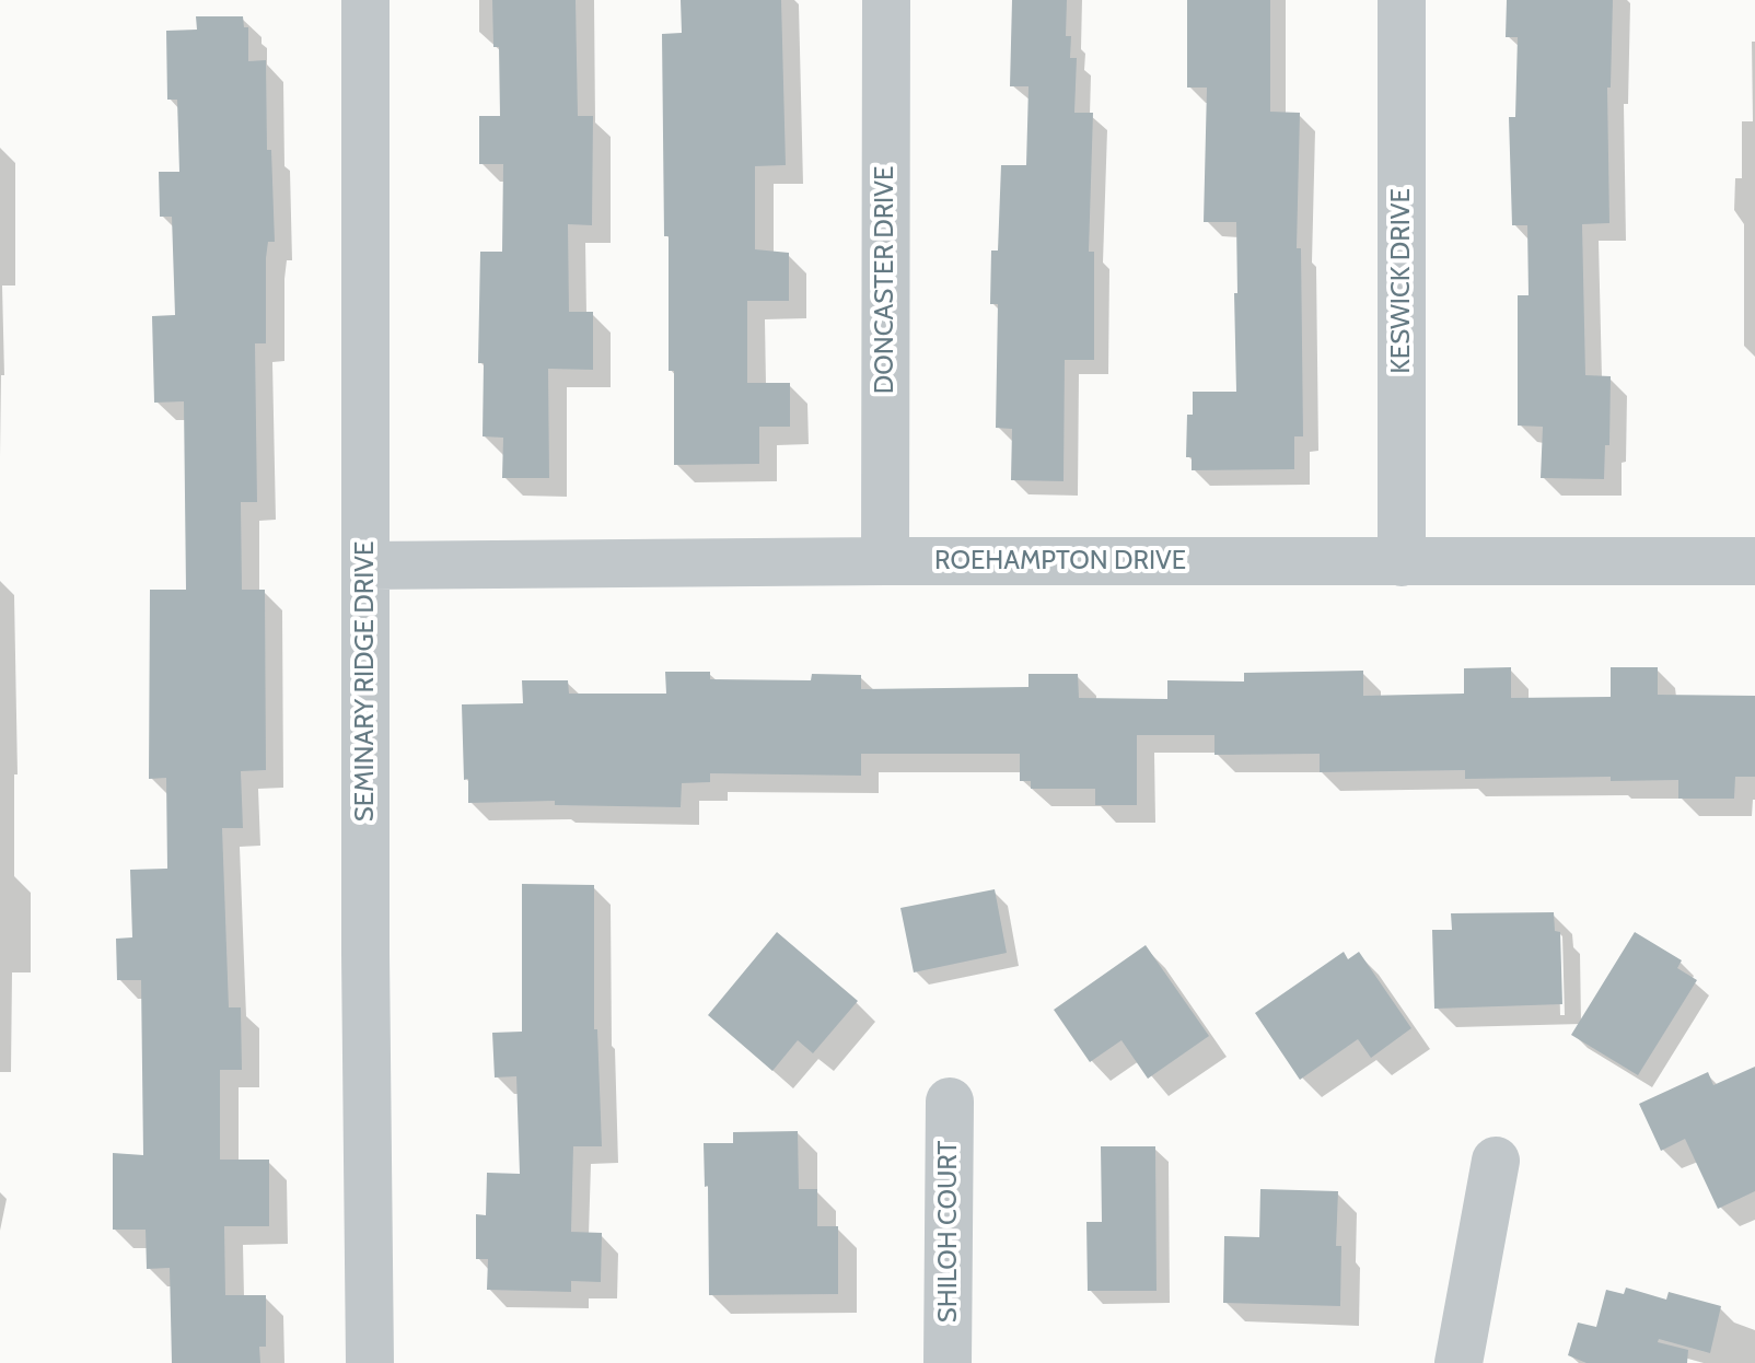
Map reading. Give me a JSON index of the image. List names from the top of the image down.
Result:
{
  "streets": {
    "street": [
      "DONCASTER DRIVE",
      "KESWICK DRIVE",
      "ROEHAMPTON DRIVE",
      "SEMINARY RIDGE DRIVE",
      "SHILOH COURT"
    ]
  },
  "crossings": [
    ["DONCASTER DRIVE", "ROEHAMPTON DRIVE"],
    ["KESWICK DRIVE", "ROEHAMPTON DRIVE"],
    ["ROEHAMPTON DRIVE", "SEMINARY RIDGE DRIVE"]
  ]
}
